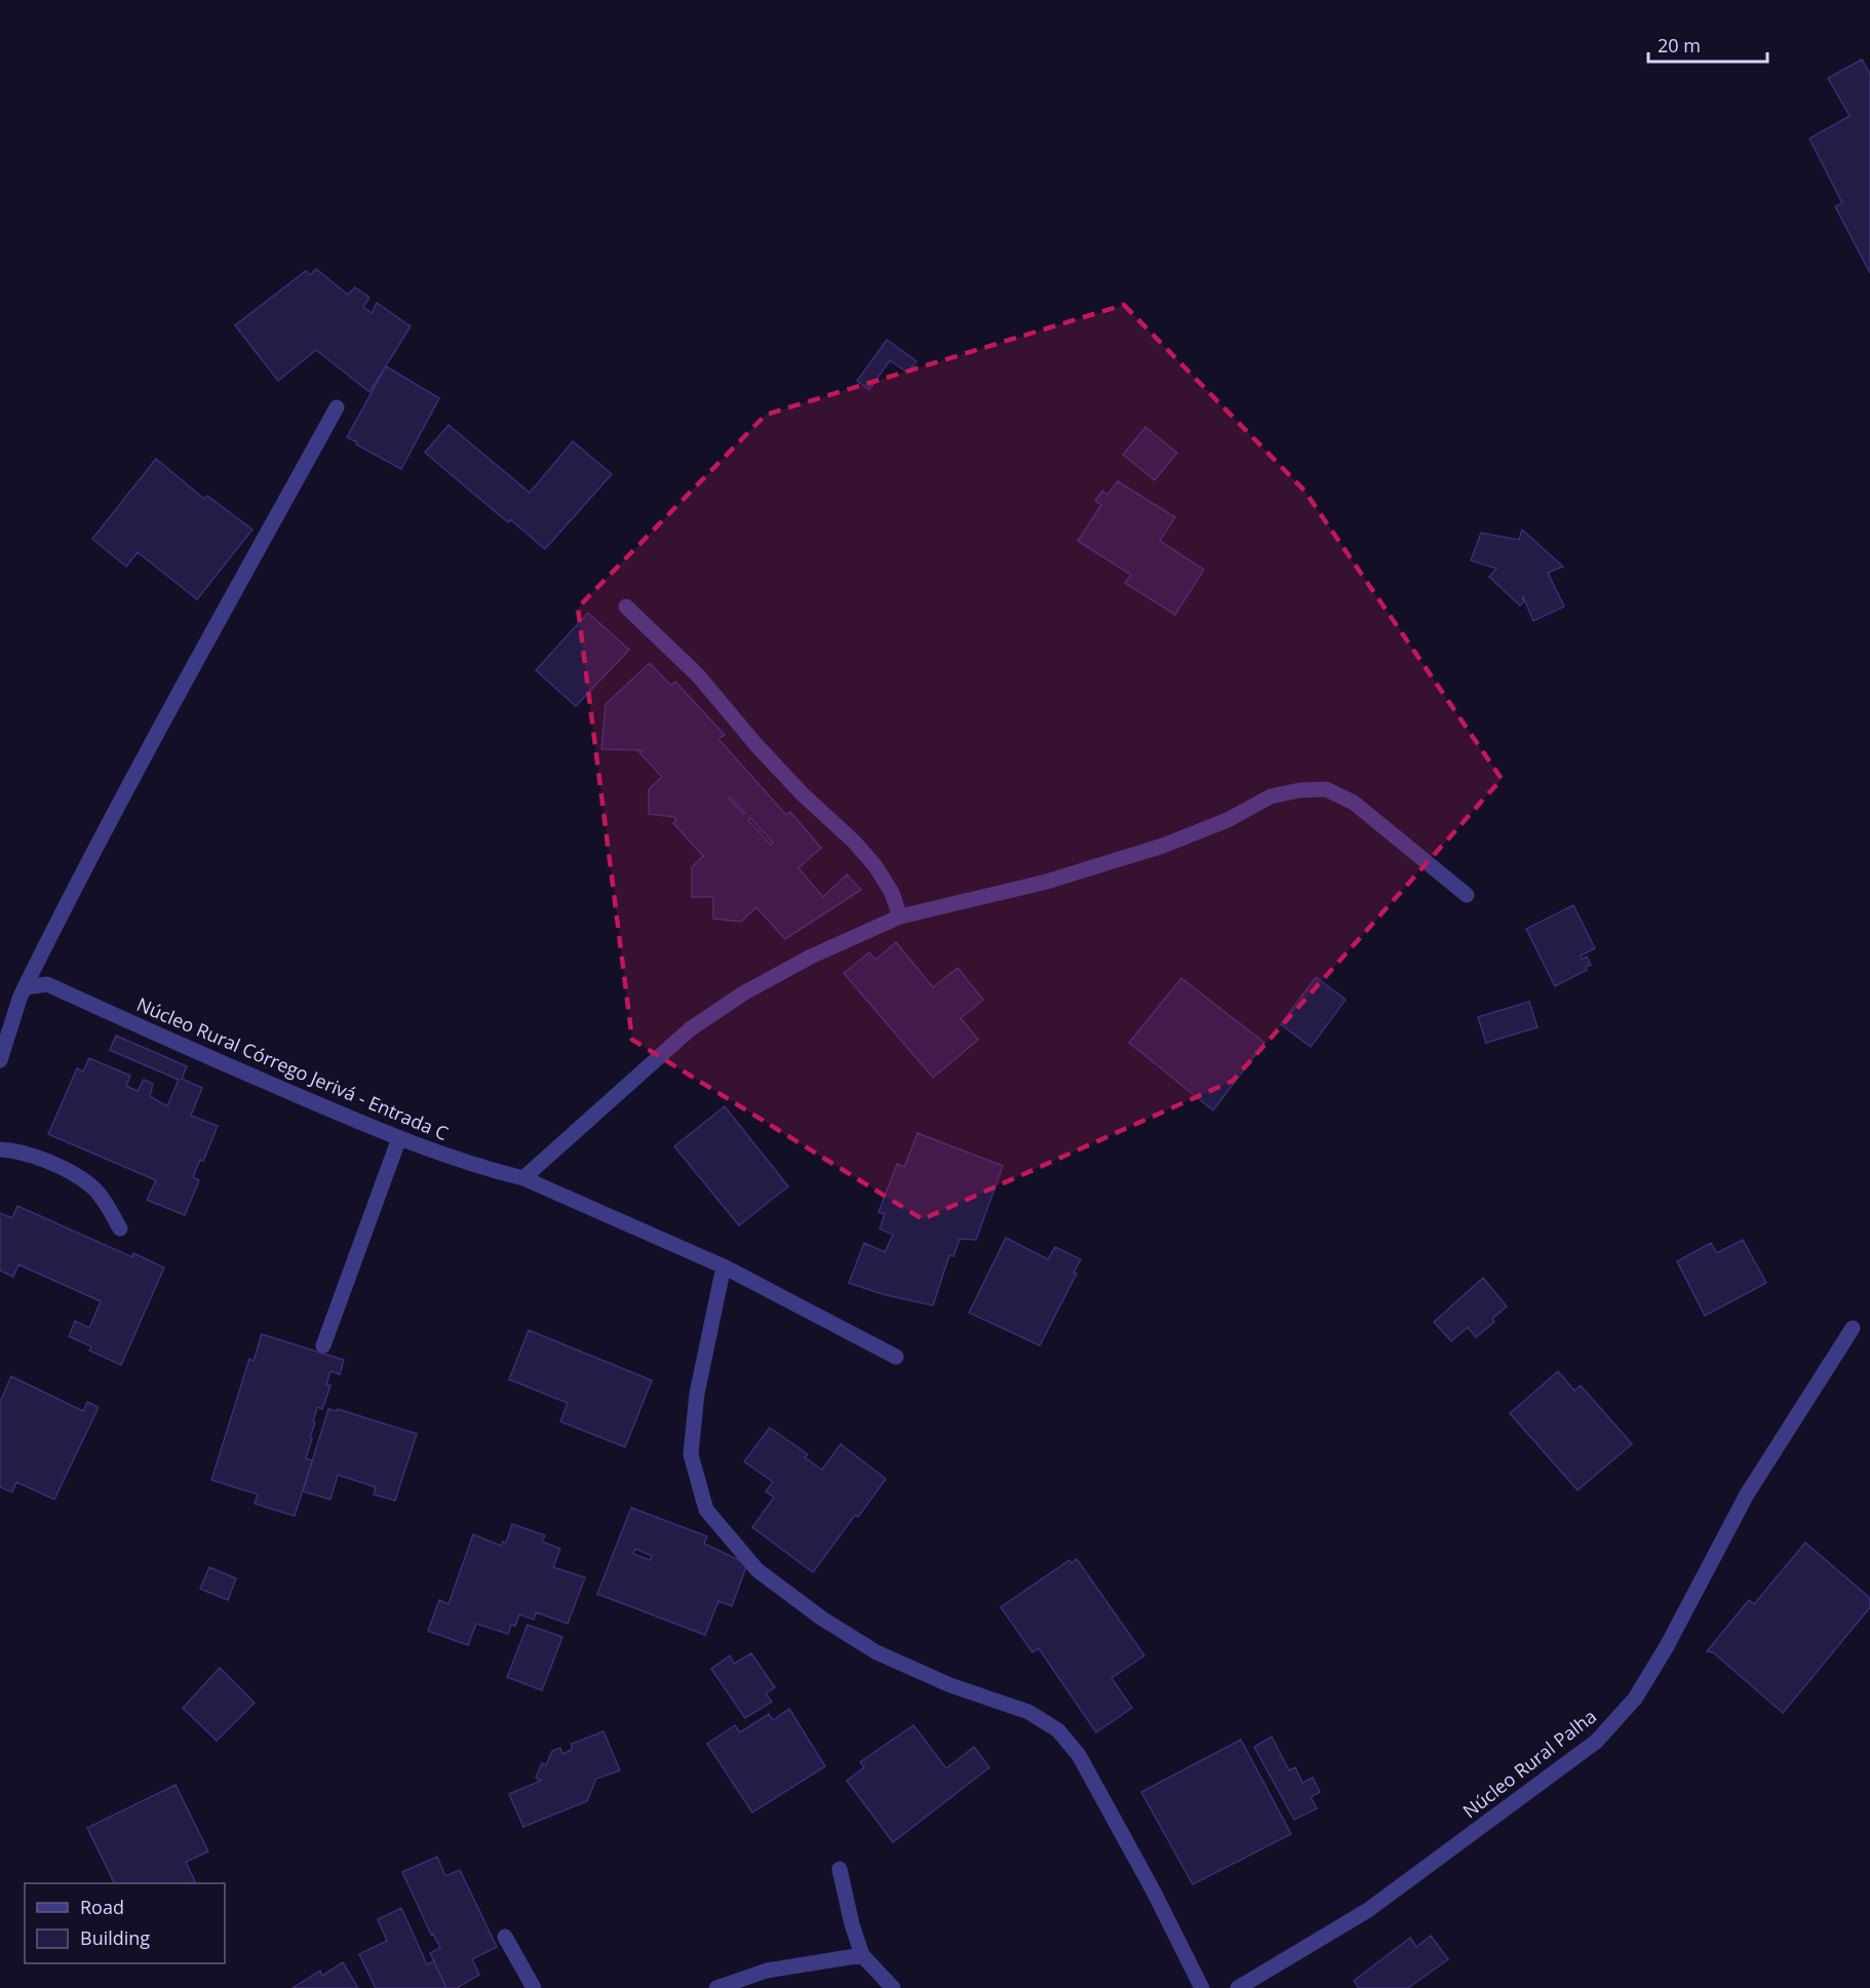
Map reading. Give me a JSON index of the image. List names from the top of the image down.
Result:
{
  "streets": {
    "street": ["Núcleo Rural Córrego Jerivá - Entrada C", "Núcleo Rural Palha"]
  },
  "legend": ["Road", "Building"],
  "scale_bar": "20 m"
}
